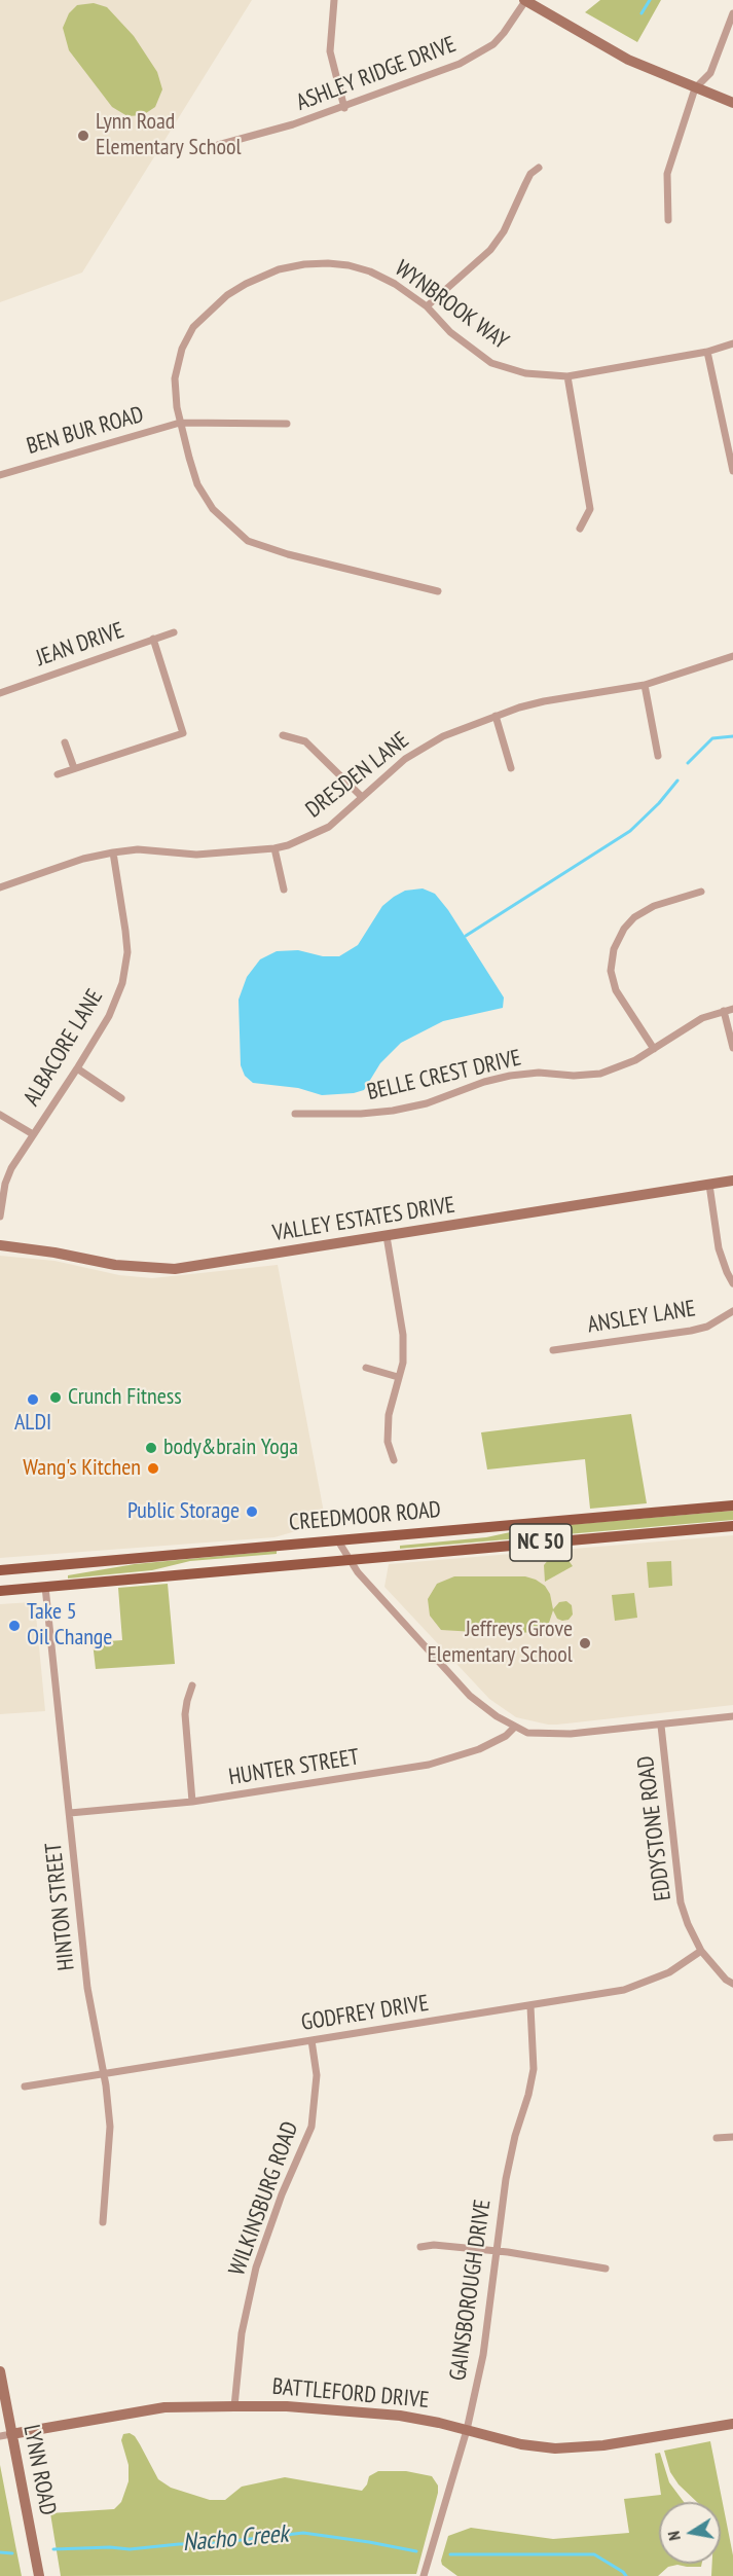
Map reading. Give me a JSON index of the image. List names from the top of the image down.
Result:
{
  "streets": {
    "main road": ["CREEDMOOR ROAD", "NC 50"],
    "street": [
      "ASHLEY RIDGE DRIVE",
      "WYNBROOK WAY",
      "BEN BUR ROAD",
      "JEAN DRIVE",
      "DRESDEN LANE",
      "ALBACORE LANE",
      "BELLE CREST DRIVE",
      "VALLEY ESTATES DRIVE",
      "ANSLEY LANE",
      "HUNTER STREET",
      "EDDYSTONE ROAD",
      "HINTON STREET",
      "GODFREY DRIVE",
      "WILKINSBURG ROAD",
      "GAINSBOROUGH DRIVE",
      "BATTLEFORD DRIVE",
      "LYNN ROAD"
    ]
  },
  "crossings": [
    ["WYNBROOK WAY", "BEN BUR ROAD"],
    ["DRESDEN LANE", "ALBACORE LANE"],
    ["CREEDMOOR ROAD", "HINTON STREET"],
    ["HUNTER STREET", "HINTON STREET"],
    ["EDDYSTONE ROAD", "GODFREY DRIVE"],
    ["HINTON STREET", "GODFREY DRIVE"],
    ["GODFREY DRIVE", "WILKINSBURG ROAD"],
    ["GODFREY DRIVE", "GAINSBOROUGH DRIVE"],
    ["WILKINSBURG ROAD", "BATTLEFORD DRIVE"],
    ["GAINSBOROUGH DRIVE", "BATTLEFORD DRIVE"],
    ["BATTLEFORD DRIVE", "LYNN ROAD"]
  ],
  "water": ["Nacho Creek"],
  "places": [
    "Lynn Road Elementary School",
    "Crunch Fitness",
    "ALDI",
    "body&brain Yoga",
    "Wang's Kitchen",
    "Public Storage",
    "Take 5 Oil Change",
    "Jeffreys Grove Elementary School"
  ],
  "north": "left"
}
